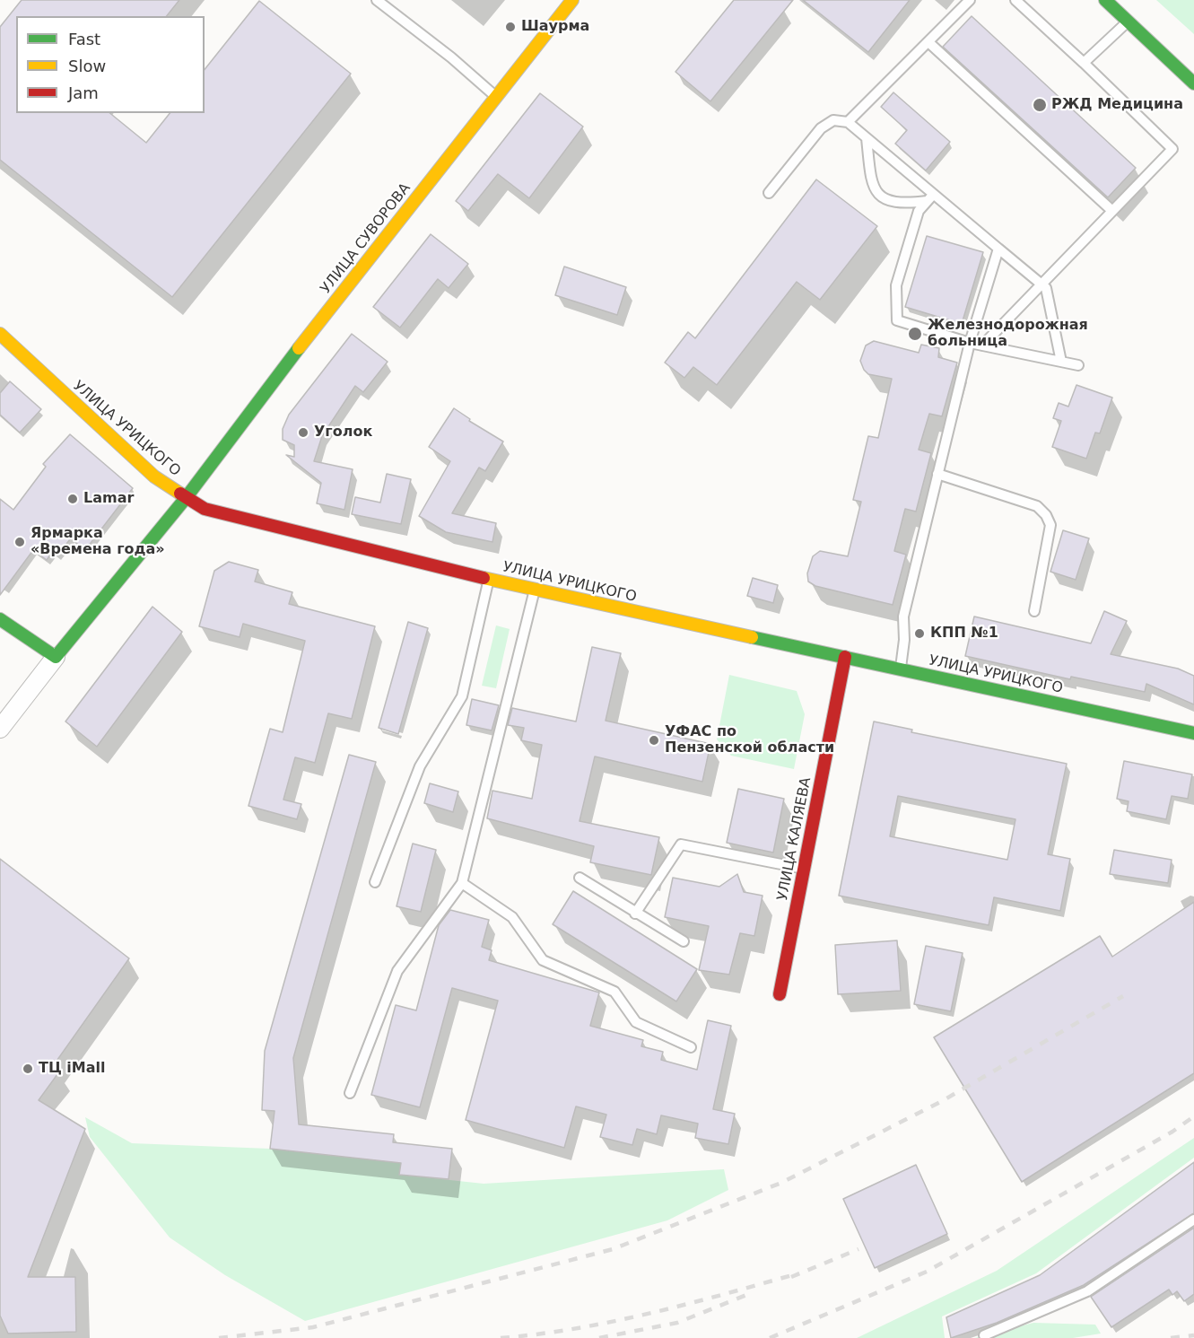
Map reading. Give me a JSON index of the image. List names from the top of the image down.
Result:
{
  "streets": {
    "main road": ["УЛИЦА СУВОРОВА", "УЛИЦА УРИЦКОГО", "УЛИЦА КАЛЯЕВА"]
  },
  "crossings": [
    ["УЛИЦА СУВОРОВА", "УЛИЦА УРИЦКОГО"],
    ["УЛИЦА УРИЦКОГО", "УЛИЦА КАЛЯЕВА"]
  ],
  "places": [
    "Шаурма",
    "РЖД Медицина",
    "Железнодорожная больница",
    "Уголок",
    "Lamar",
    "Ярмарка «Времена года»",
    "КПП №1",
    "УФАС по Пензенской области",
    "ТЦ iMall"
  ],
  "legend": ["Fast", "Slow", "Jam"]
}
